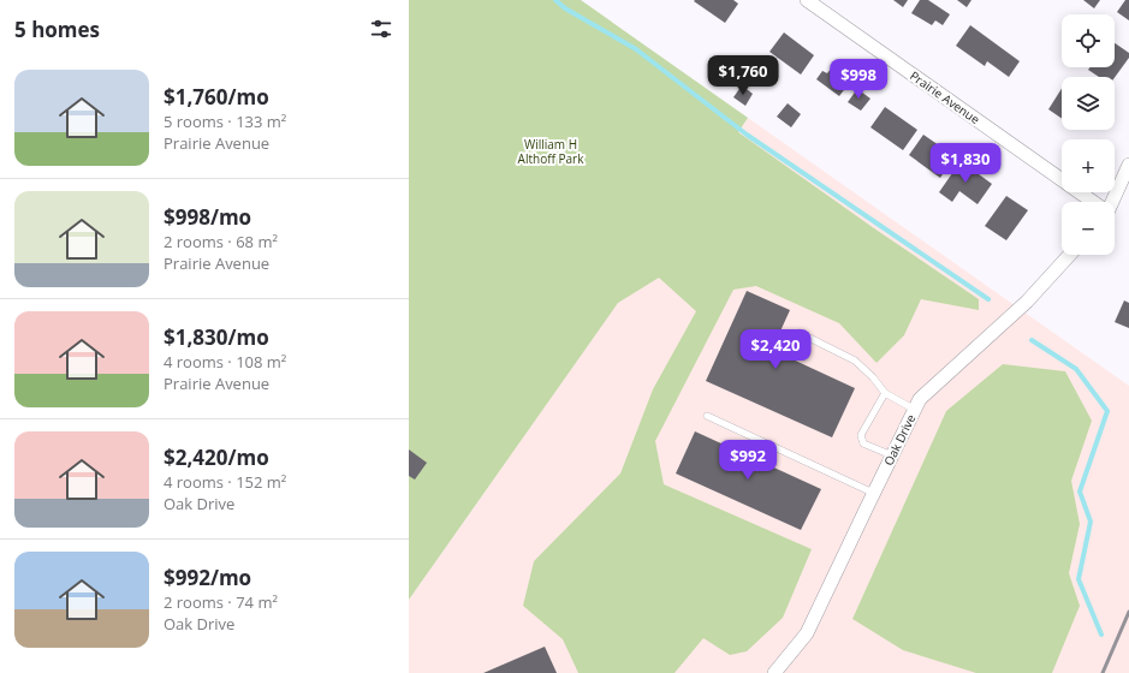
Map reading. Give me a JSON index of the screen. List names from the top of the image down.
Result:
{
  "streets": {
    "street": ["Prairie Avenue", "Oak Drive"]
  },
  "parks": ["William H Althoff Park"],
  "page": {
    "heading": "5 homes",
    "map_buttons": ["+", "−"],
    "price": [
      "$1,760",
      "$998",
      "$1,830",
      "$2,420",
      "$992"
    ],
    "list": [
      {
        "name": "$1,760/mo",
        "note": "5 rooms · 133 m² · Prairie Avenue"
      },
      {
        "name": "$998/mo",
        "note": "2 rooms · 68 m² · Prairie Avenue"
      },
      {
        "name": "$1,830/mo",
        "note": "4 rooms · 108 m² · Prairie Avenue"
      },
      {
        "name": "$2,420/mo",
        "note": "4 rooms · 152 m² · Oak Drive"
      },
      {
        "name": "$992/mo",
        "note": "2 rooms · 74 m² · Oak Drive"
      }
    ]
  }
}
